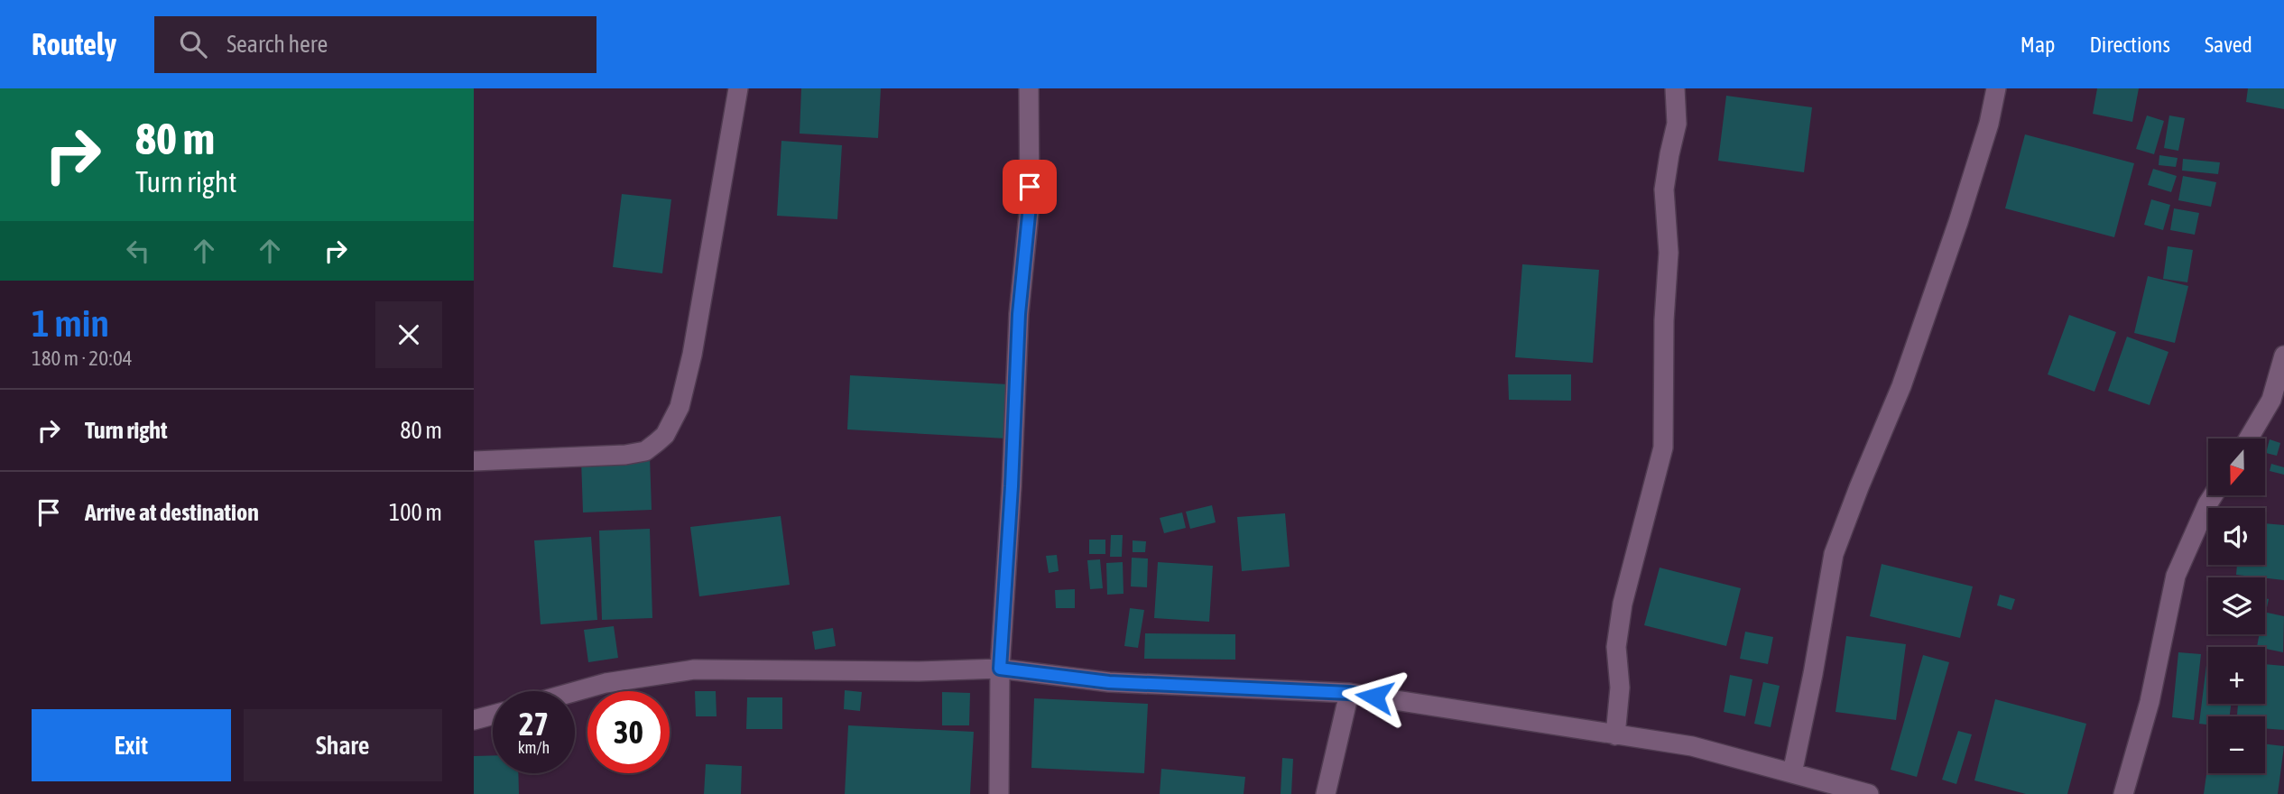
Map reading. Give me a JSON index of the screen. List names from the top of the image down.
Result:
{
  "north": "bottom",
  "page": {
    "header": "Routely",
    "search": "Search here",
    "nav": ["Map", "Directions", "Saved"],
    "turn": ["80 m", "Turn right"],
    "heading": ["1 min", "180 m · 20:04"],
    "list": [
      {
        "name": "Turn right",
        "value": "80 m"
      },
      {
        "name": "Arrive at destination",
        "value": "100 m"
      }
    ],
    "map_buttons": ["+", "−"],
    "speed": "27 km/h",
    "limit": "30",
    "buttons": ["Exit", "Share"]
  }
}
